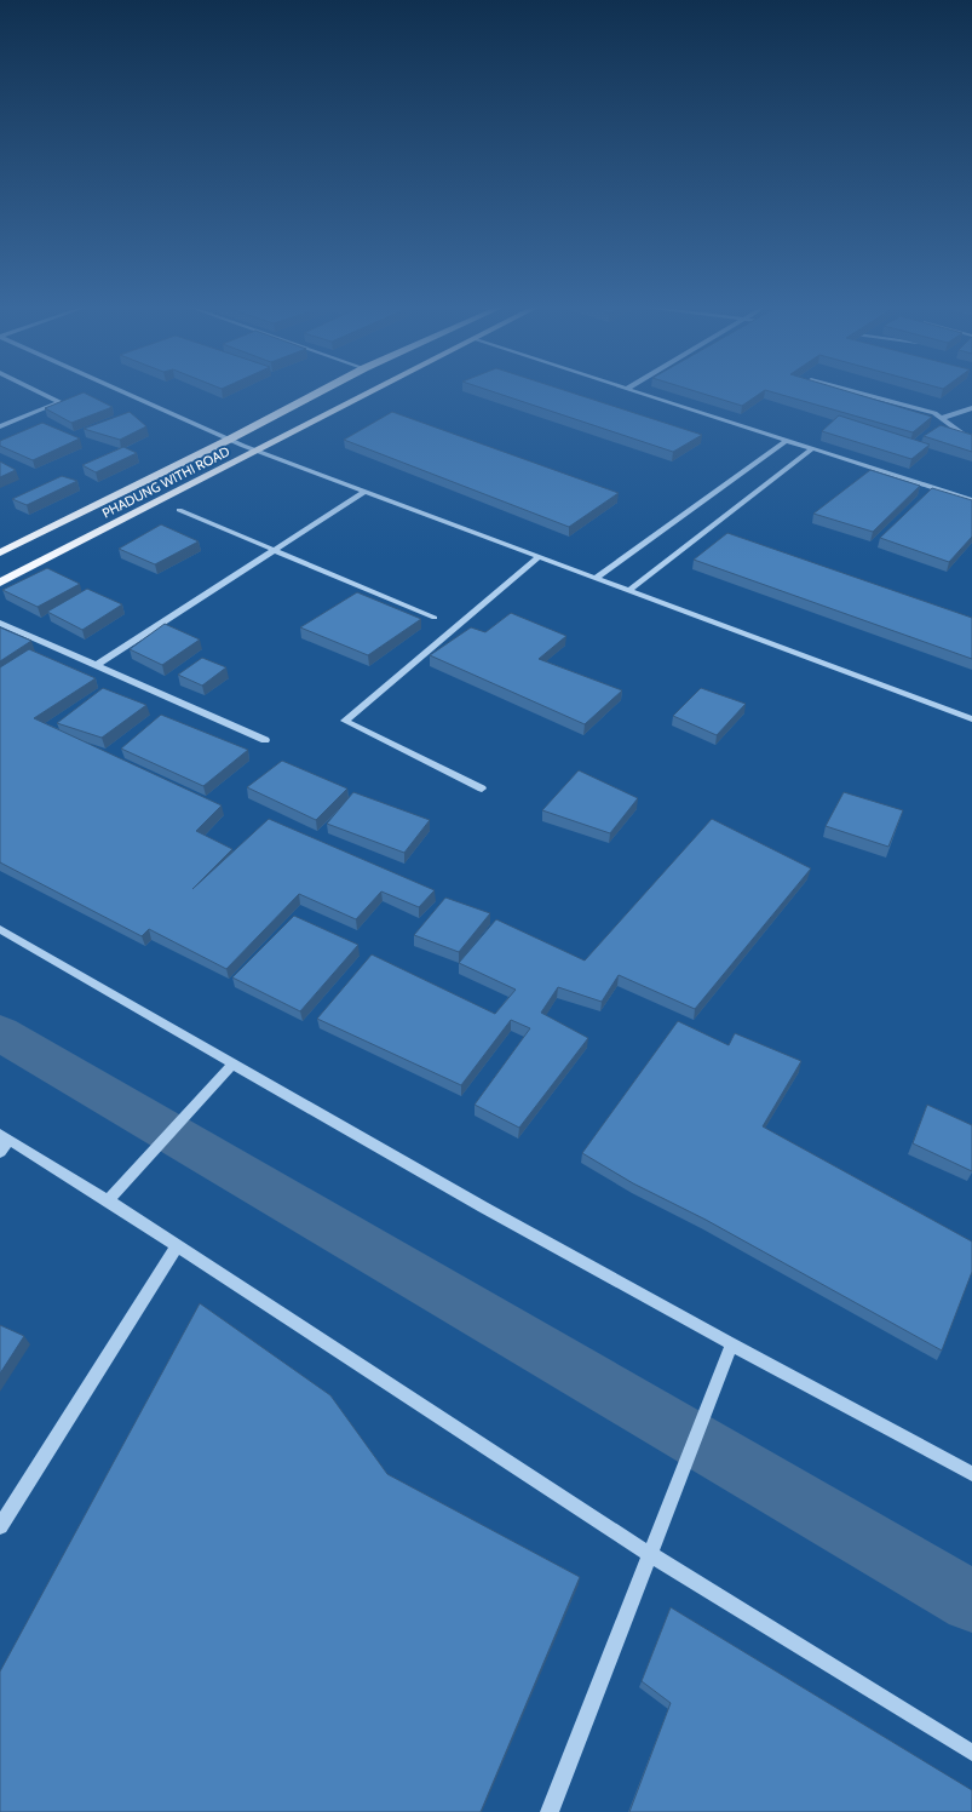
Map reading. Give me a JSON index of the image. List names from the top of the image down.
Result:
{
  "streets": {
    "main road": ["PHADUNG WITHI ROAD"]
  }
}
